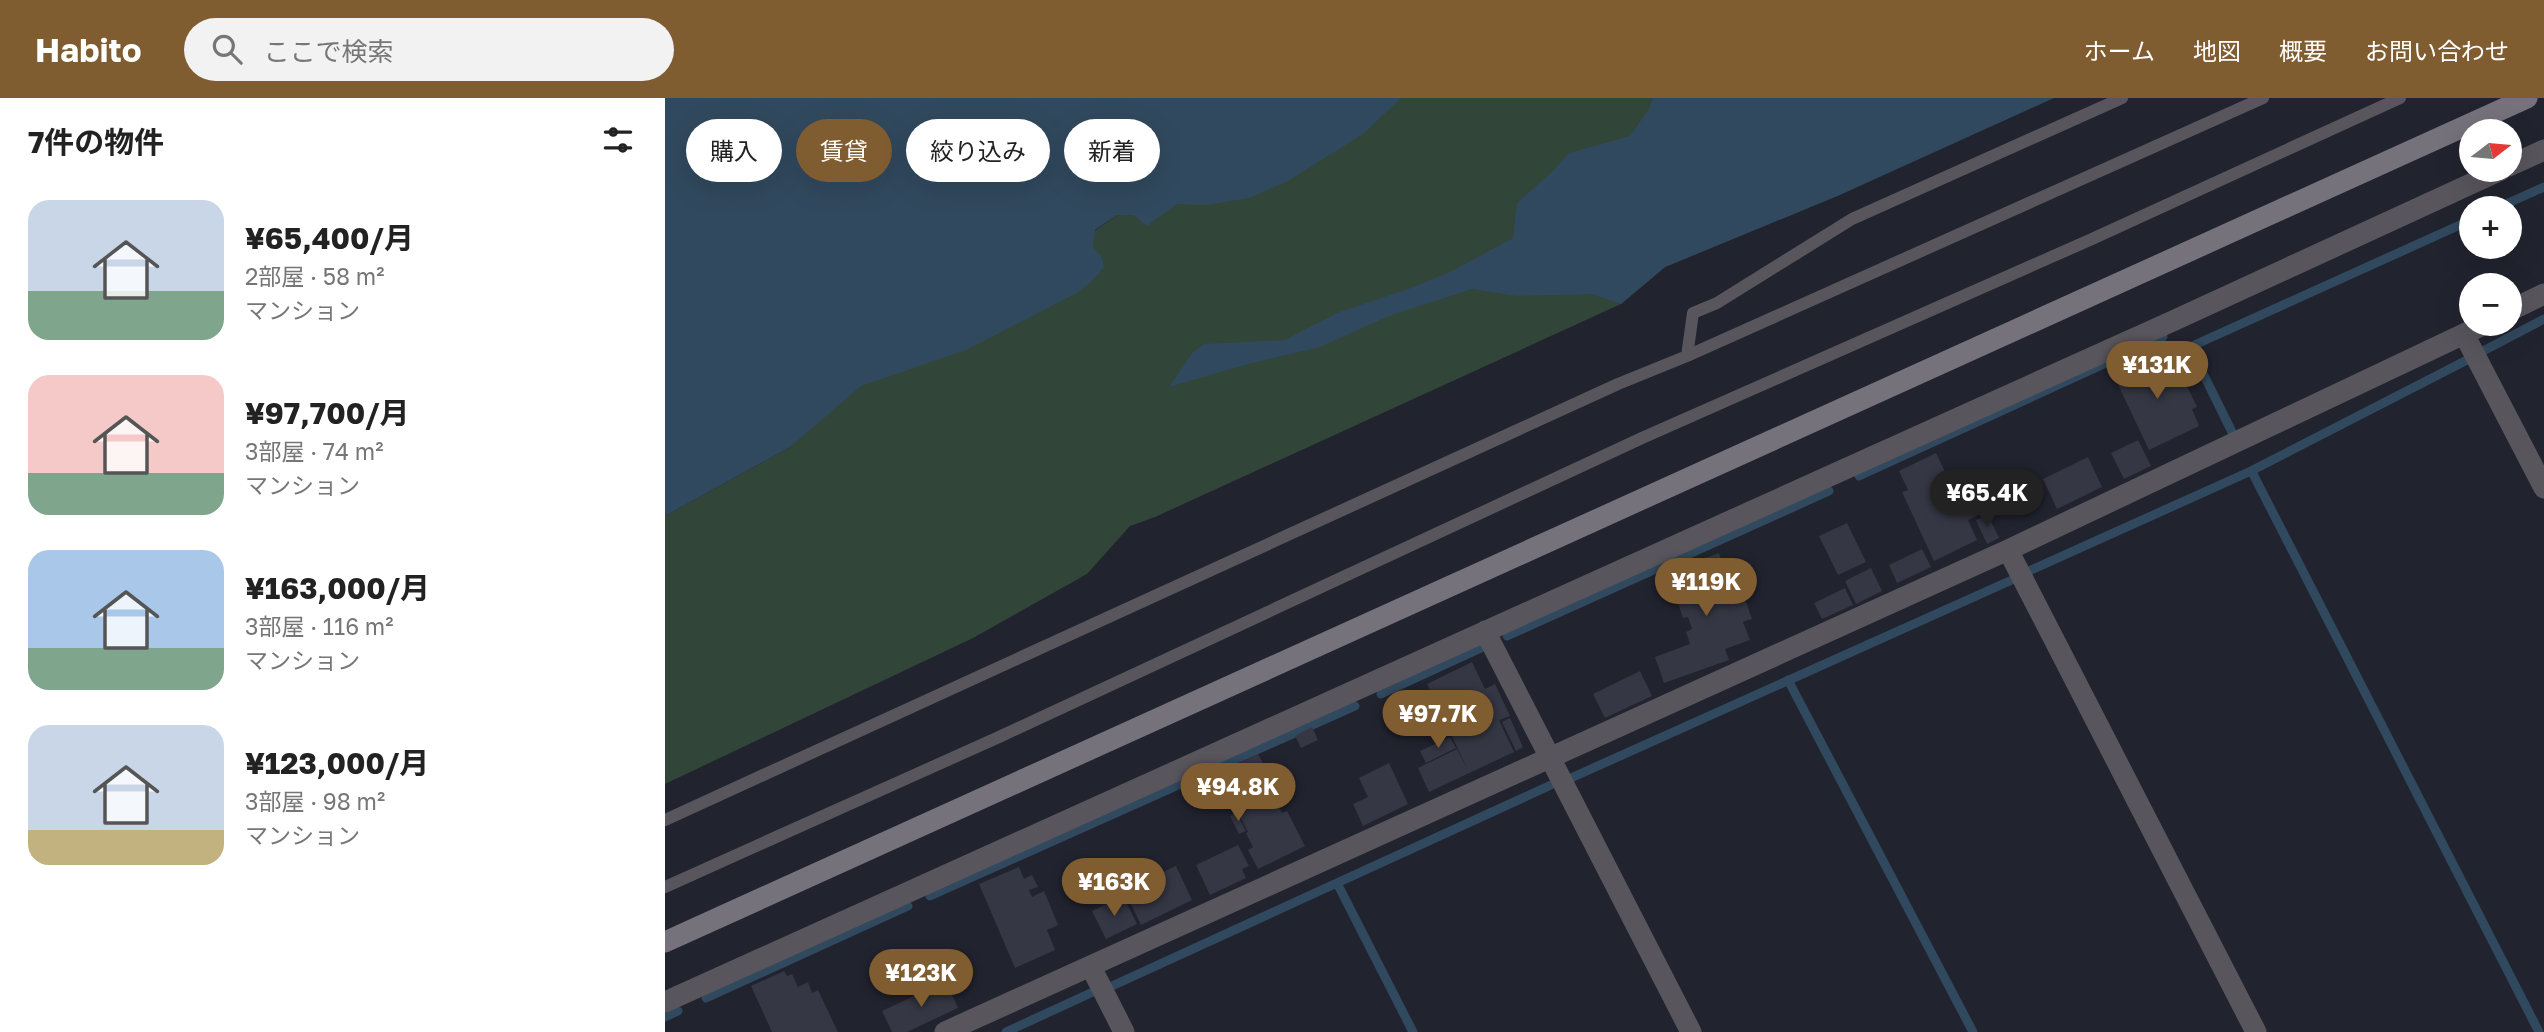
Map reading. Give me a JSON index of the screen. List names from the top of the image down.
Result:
{
  "north": "right",
  "page": {
    "header": "Habito",
    "search": "ここで検索",
    "nav": [
      "ホーム",
      "地図",
      "概要",
      "お問い合わせ"
    ],
    "heading": "7件の物件",
    "map_buttons": ["+", "−"],
    "chip": [
      "購入",
      "賃貸",
      "絞り込み",
      "新着"
    ],
    "list": [
      {
        "name": "¥65,400/月",
        "note": "2部屋 · 58 m² · マンション"
      },
      {
        "name": "¥97,700/月",
        "note": "3部屋 · 74 m² · マンション"
      },
      {
        "name": "¥163,000/月",
        "note": "3部屋 · 116 m² · マンション"
      },
      {
        "name": "¥123,000/月",
        "note": "3部屋 · 98 m² · マンション"
      }
    ],
    "price": [
      "¥131K",
      "¥65.4K",
      "¥119K",
      "¥97.7K",
      "¥94.8K",
      "¥163K",
      "¥123K"
    ]
  }
}
